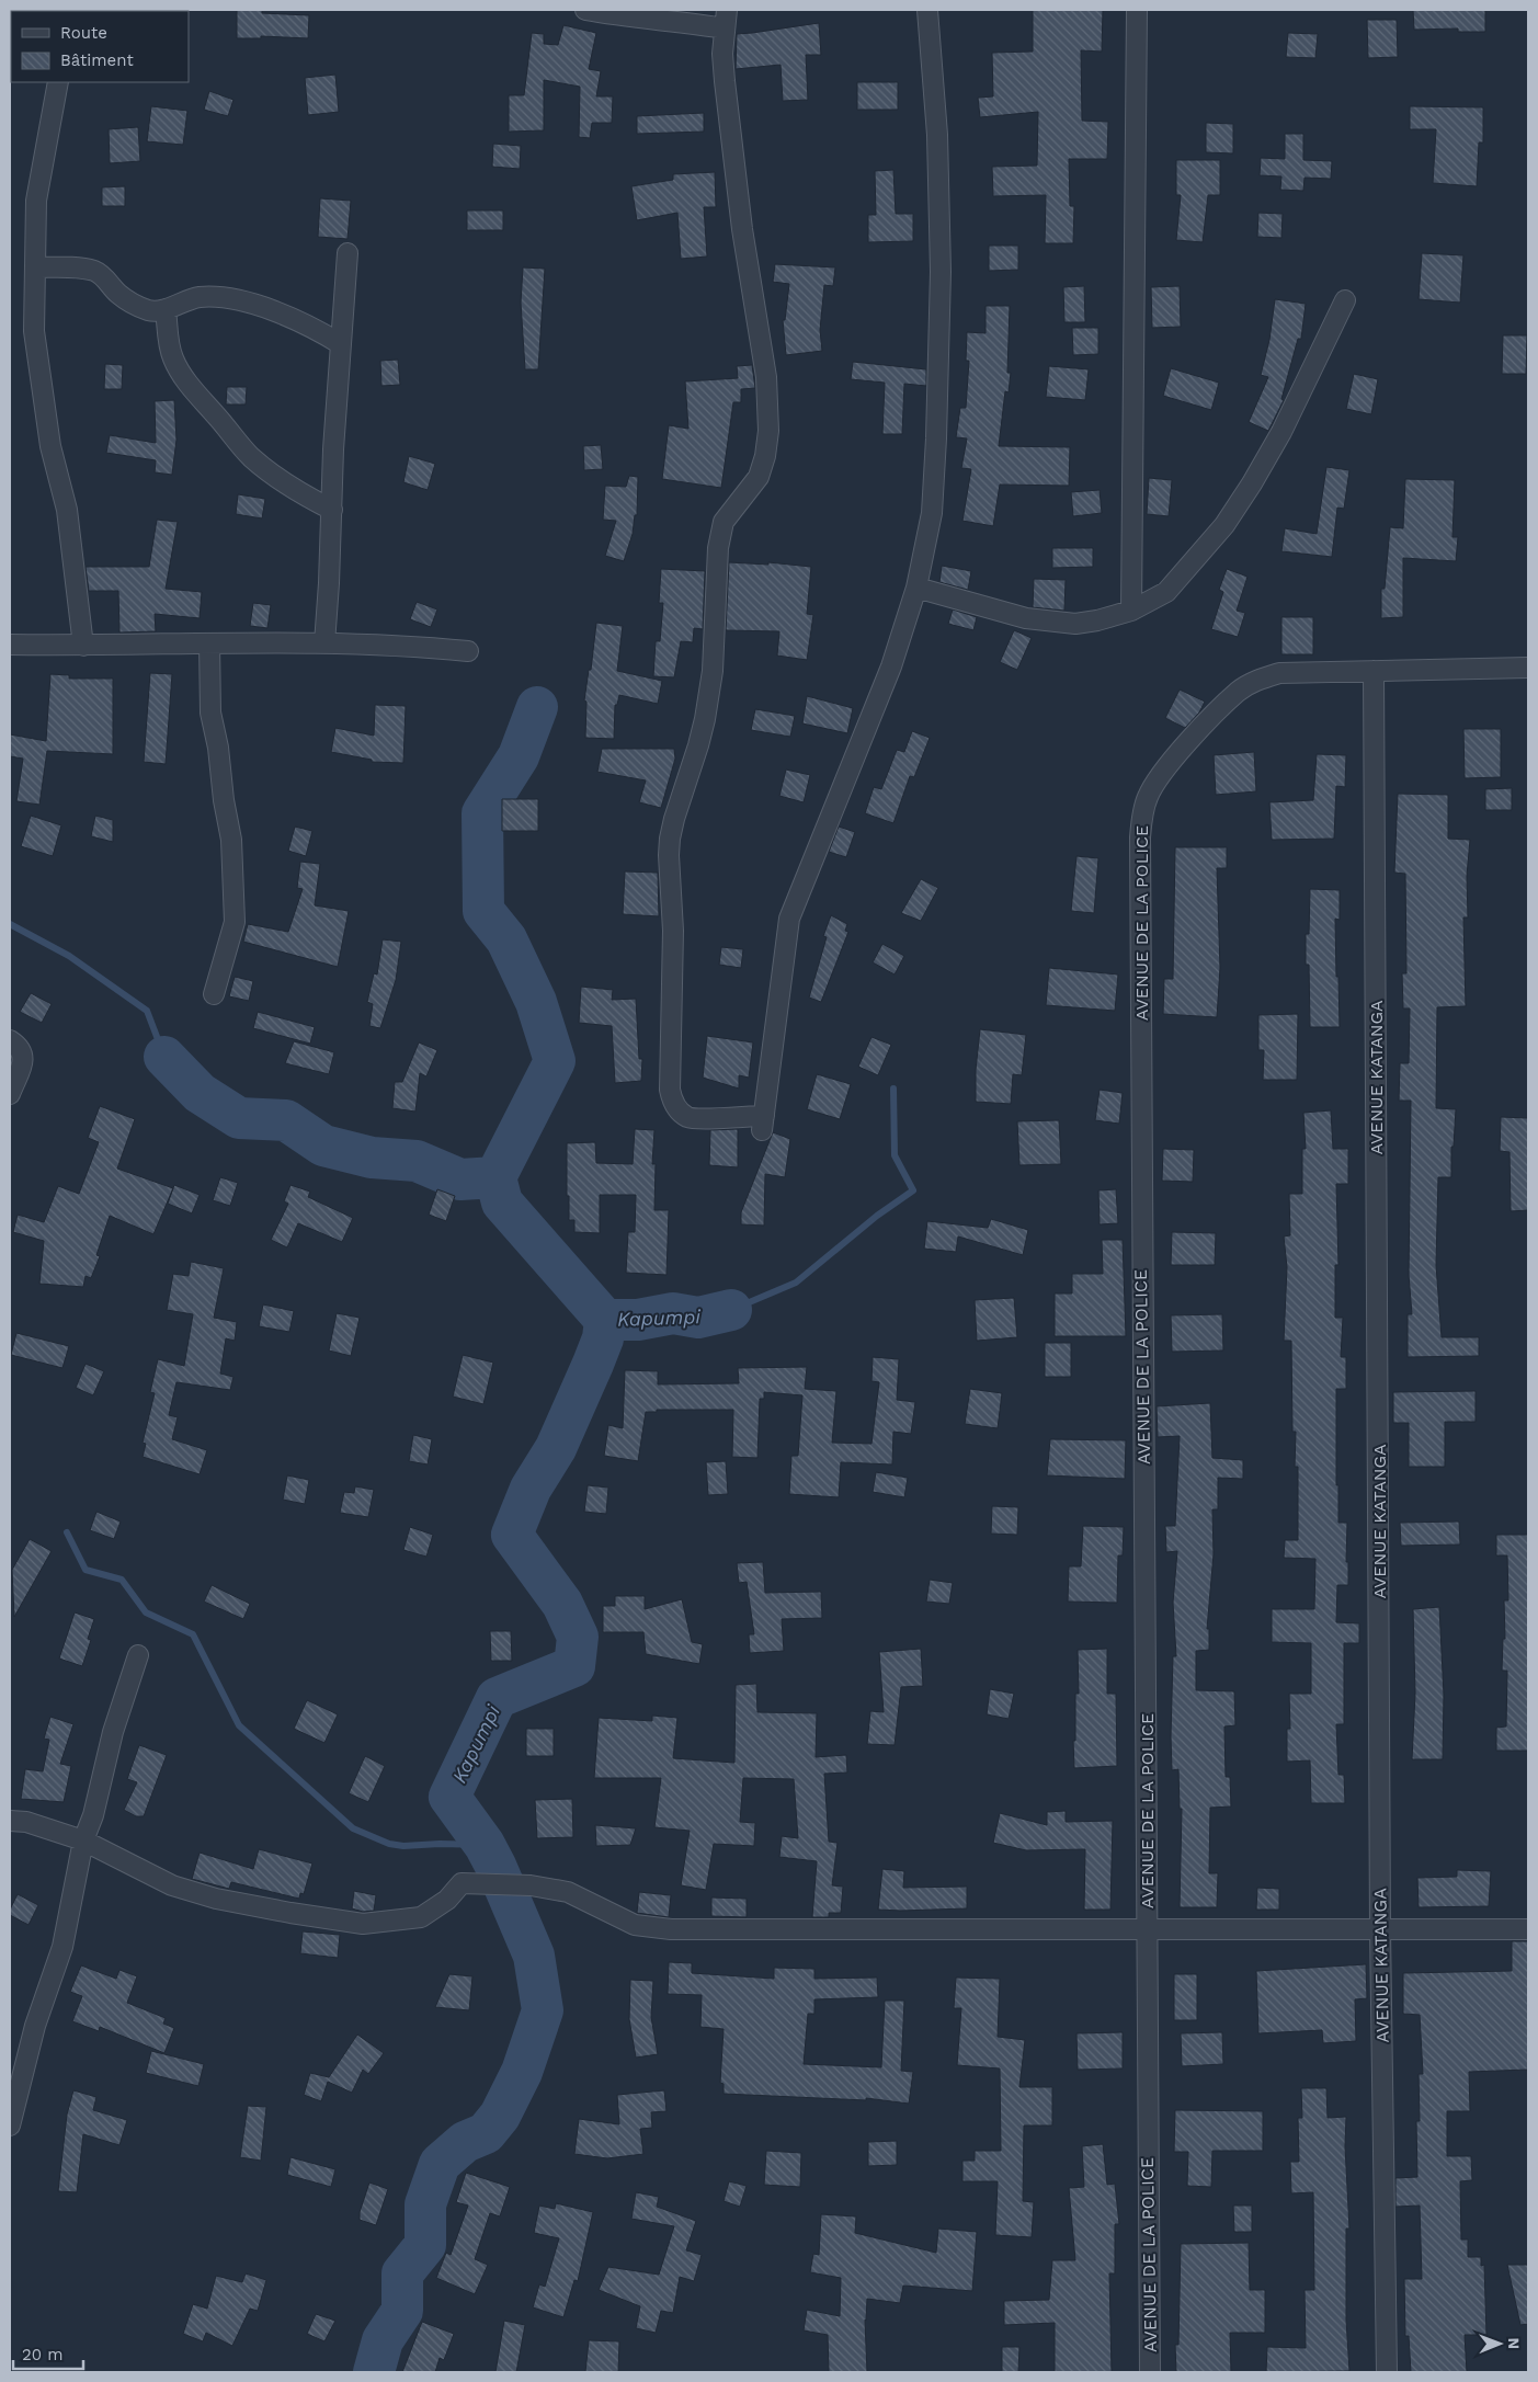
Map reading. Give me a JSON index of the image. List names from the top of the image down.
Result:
{
  "streets": {
    "street": ["AVENUE DE LA POLICE", "AVENUE KATANGA"]
  },
  "crossings": [
    ["AVENUE DE LA POLICE", "AVENUE KATANGA"]
  ],
  "water": ["Kapumpi"],
  "legend": ["Route", "Bâtiment"],
  "scale_bar": "20 m",
  "north": "right"
}
